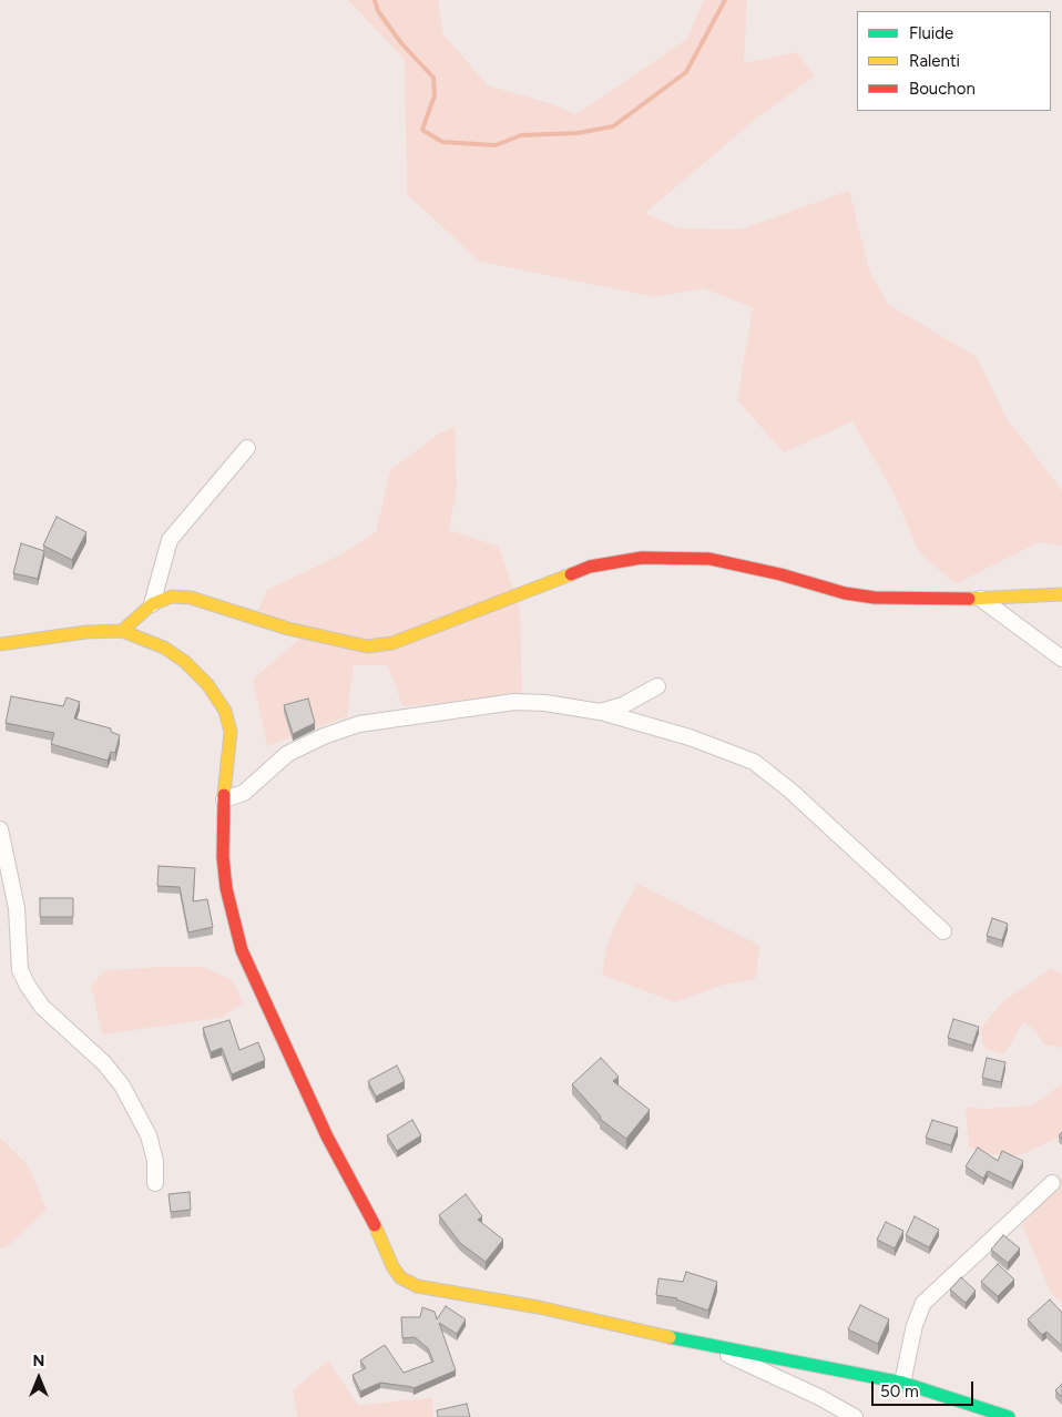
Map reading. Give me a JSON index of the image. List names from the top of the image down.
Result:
{
  "legend": ["Fluide", "Ralenti", "Bouchon"],
  "scale_bar": "50 m",
  "north": "top"
}
